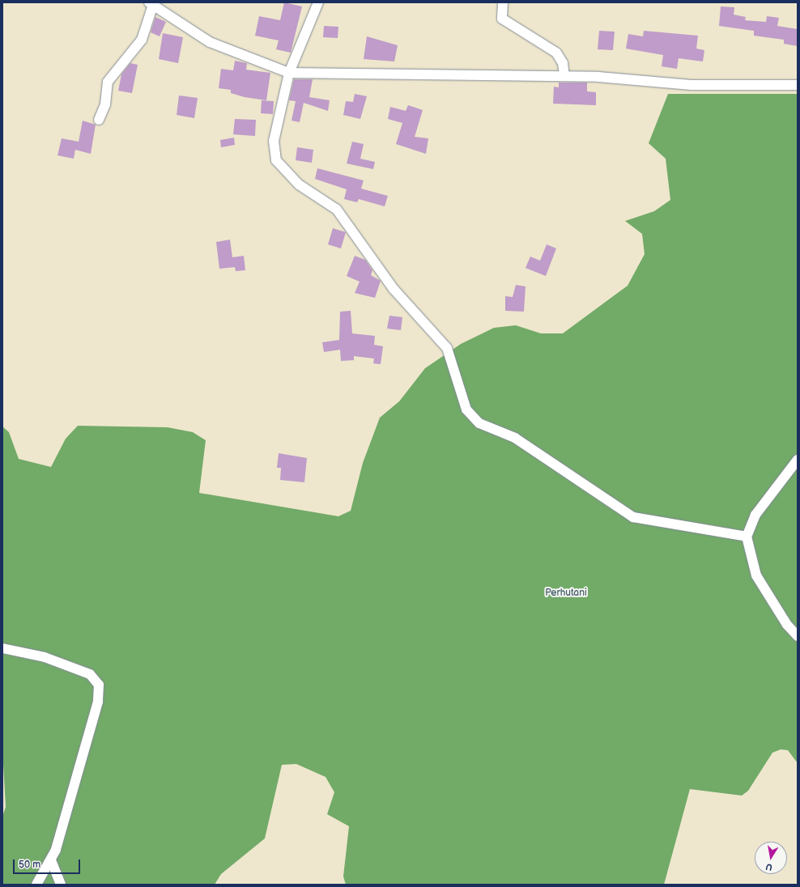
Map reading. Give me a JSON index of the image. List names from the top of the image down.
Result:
{
  "parks": ["Perhutani"],
  "scale_bar": "50 m",
  "north": "bottom"
}
